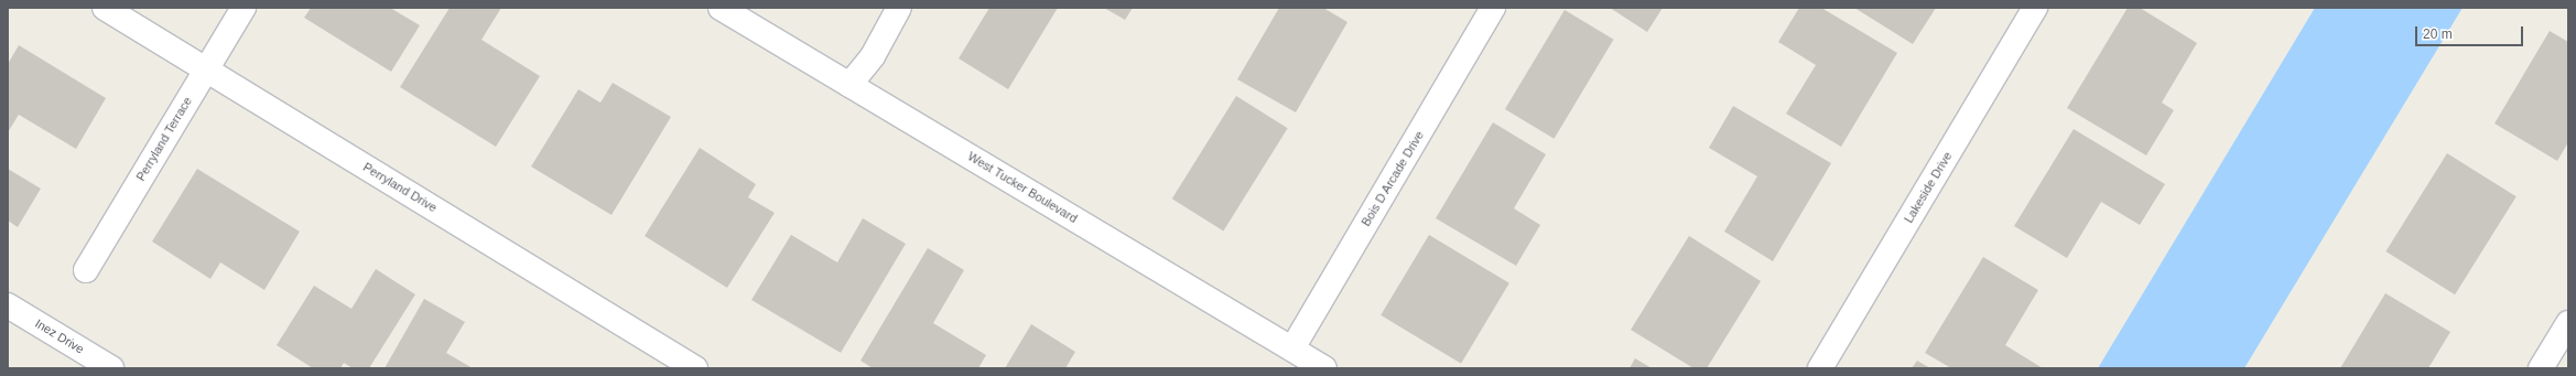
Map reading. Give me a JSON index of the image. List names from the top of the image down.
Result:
{
  "streets": {
    "street": [
      "Perryland Terrace",
      "Bois D Arcade Drive",
      "Perryland Drive",
      "West Tucker Boulevard",
      "Lakeside Drive",
      "Inez Drive"
    ]
  },
  "crossings": [
    ["Perryland Terrace", "Perryland Drive"],
    ["Bois D Arcade Drive", "West Tucker Boulevard"]
  ],
  "scale_bar": "20 m"
}
